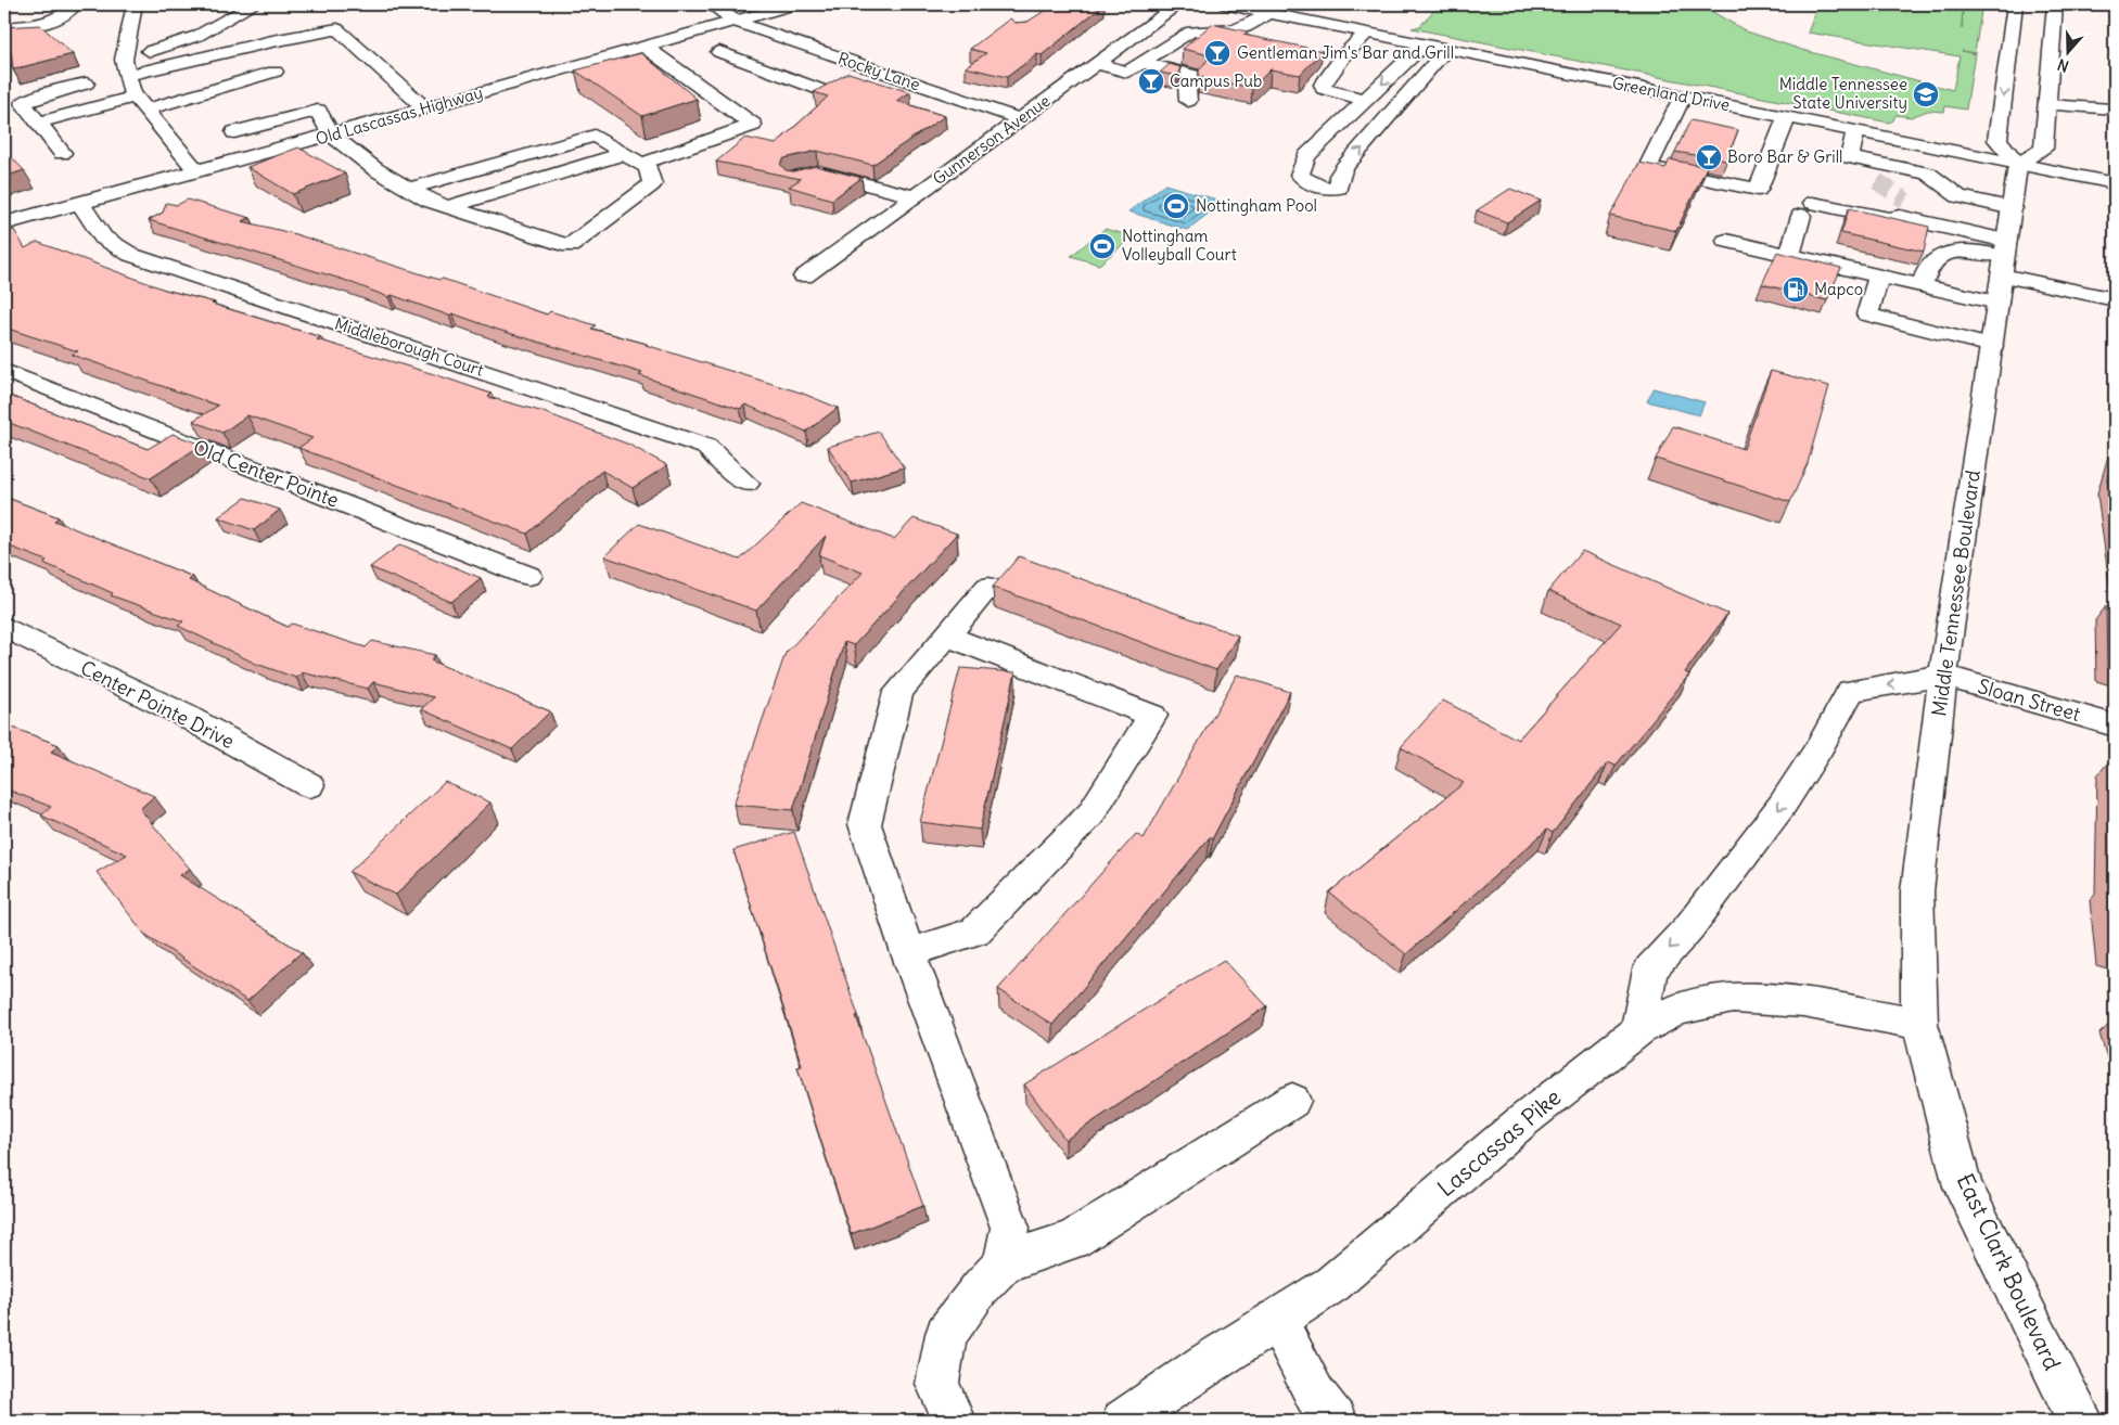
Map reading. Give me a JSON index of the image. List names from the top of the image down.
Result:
{
  "streets": {
    "street": [
      "Rocky Lane",
      "Greenland Drive",
      "Old Lascassas Highway",
      "Gunnerson Avenue",
      "Middleborough Court",
      "Old Center Pointe",
      "Middle Tennessee Boulevard",
      "Sloan Street",
      "Center Pointe Drive",
      "Lascassas Pike",
      "East Clark Boulevard"
    ]
  },
  "crossings": [
    ["Rocky Lane", "Old Lascassas Highway"],
    ["Rocky Lane", "Gunnerson Avenue"],
    ["Greenland Drive", "Middle Tennessee Boulevard"],
    ["Old Lascassas Highway", "Middleborough Court"],
    ["Middle Tennessee Boulevard", "Sloan Street"],
    ["Middle Tennessee Boulevard", "Lascassas Pike"],
    ["Middle Tennessee Boulevard", "East Clark Boulevard"],
    ["Lascassas Pike", "East Clark Boulevard"]
  ],
  "places": {
    "bar": ["Gentleman Jim's Bar and Grill", "Campus Pub", "Boro Bar & Grill"],
    "school or university": ["Middle Tennessee State University"],
    "sports": ["Nottingham Pool", "Nottingham Volleyball Court"],
    "fuel station": ["Mapco"]
  },
  "north": "bottom"
}
